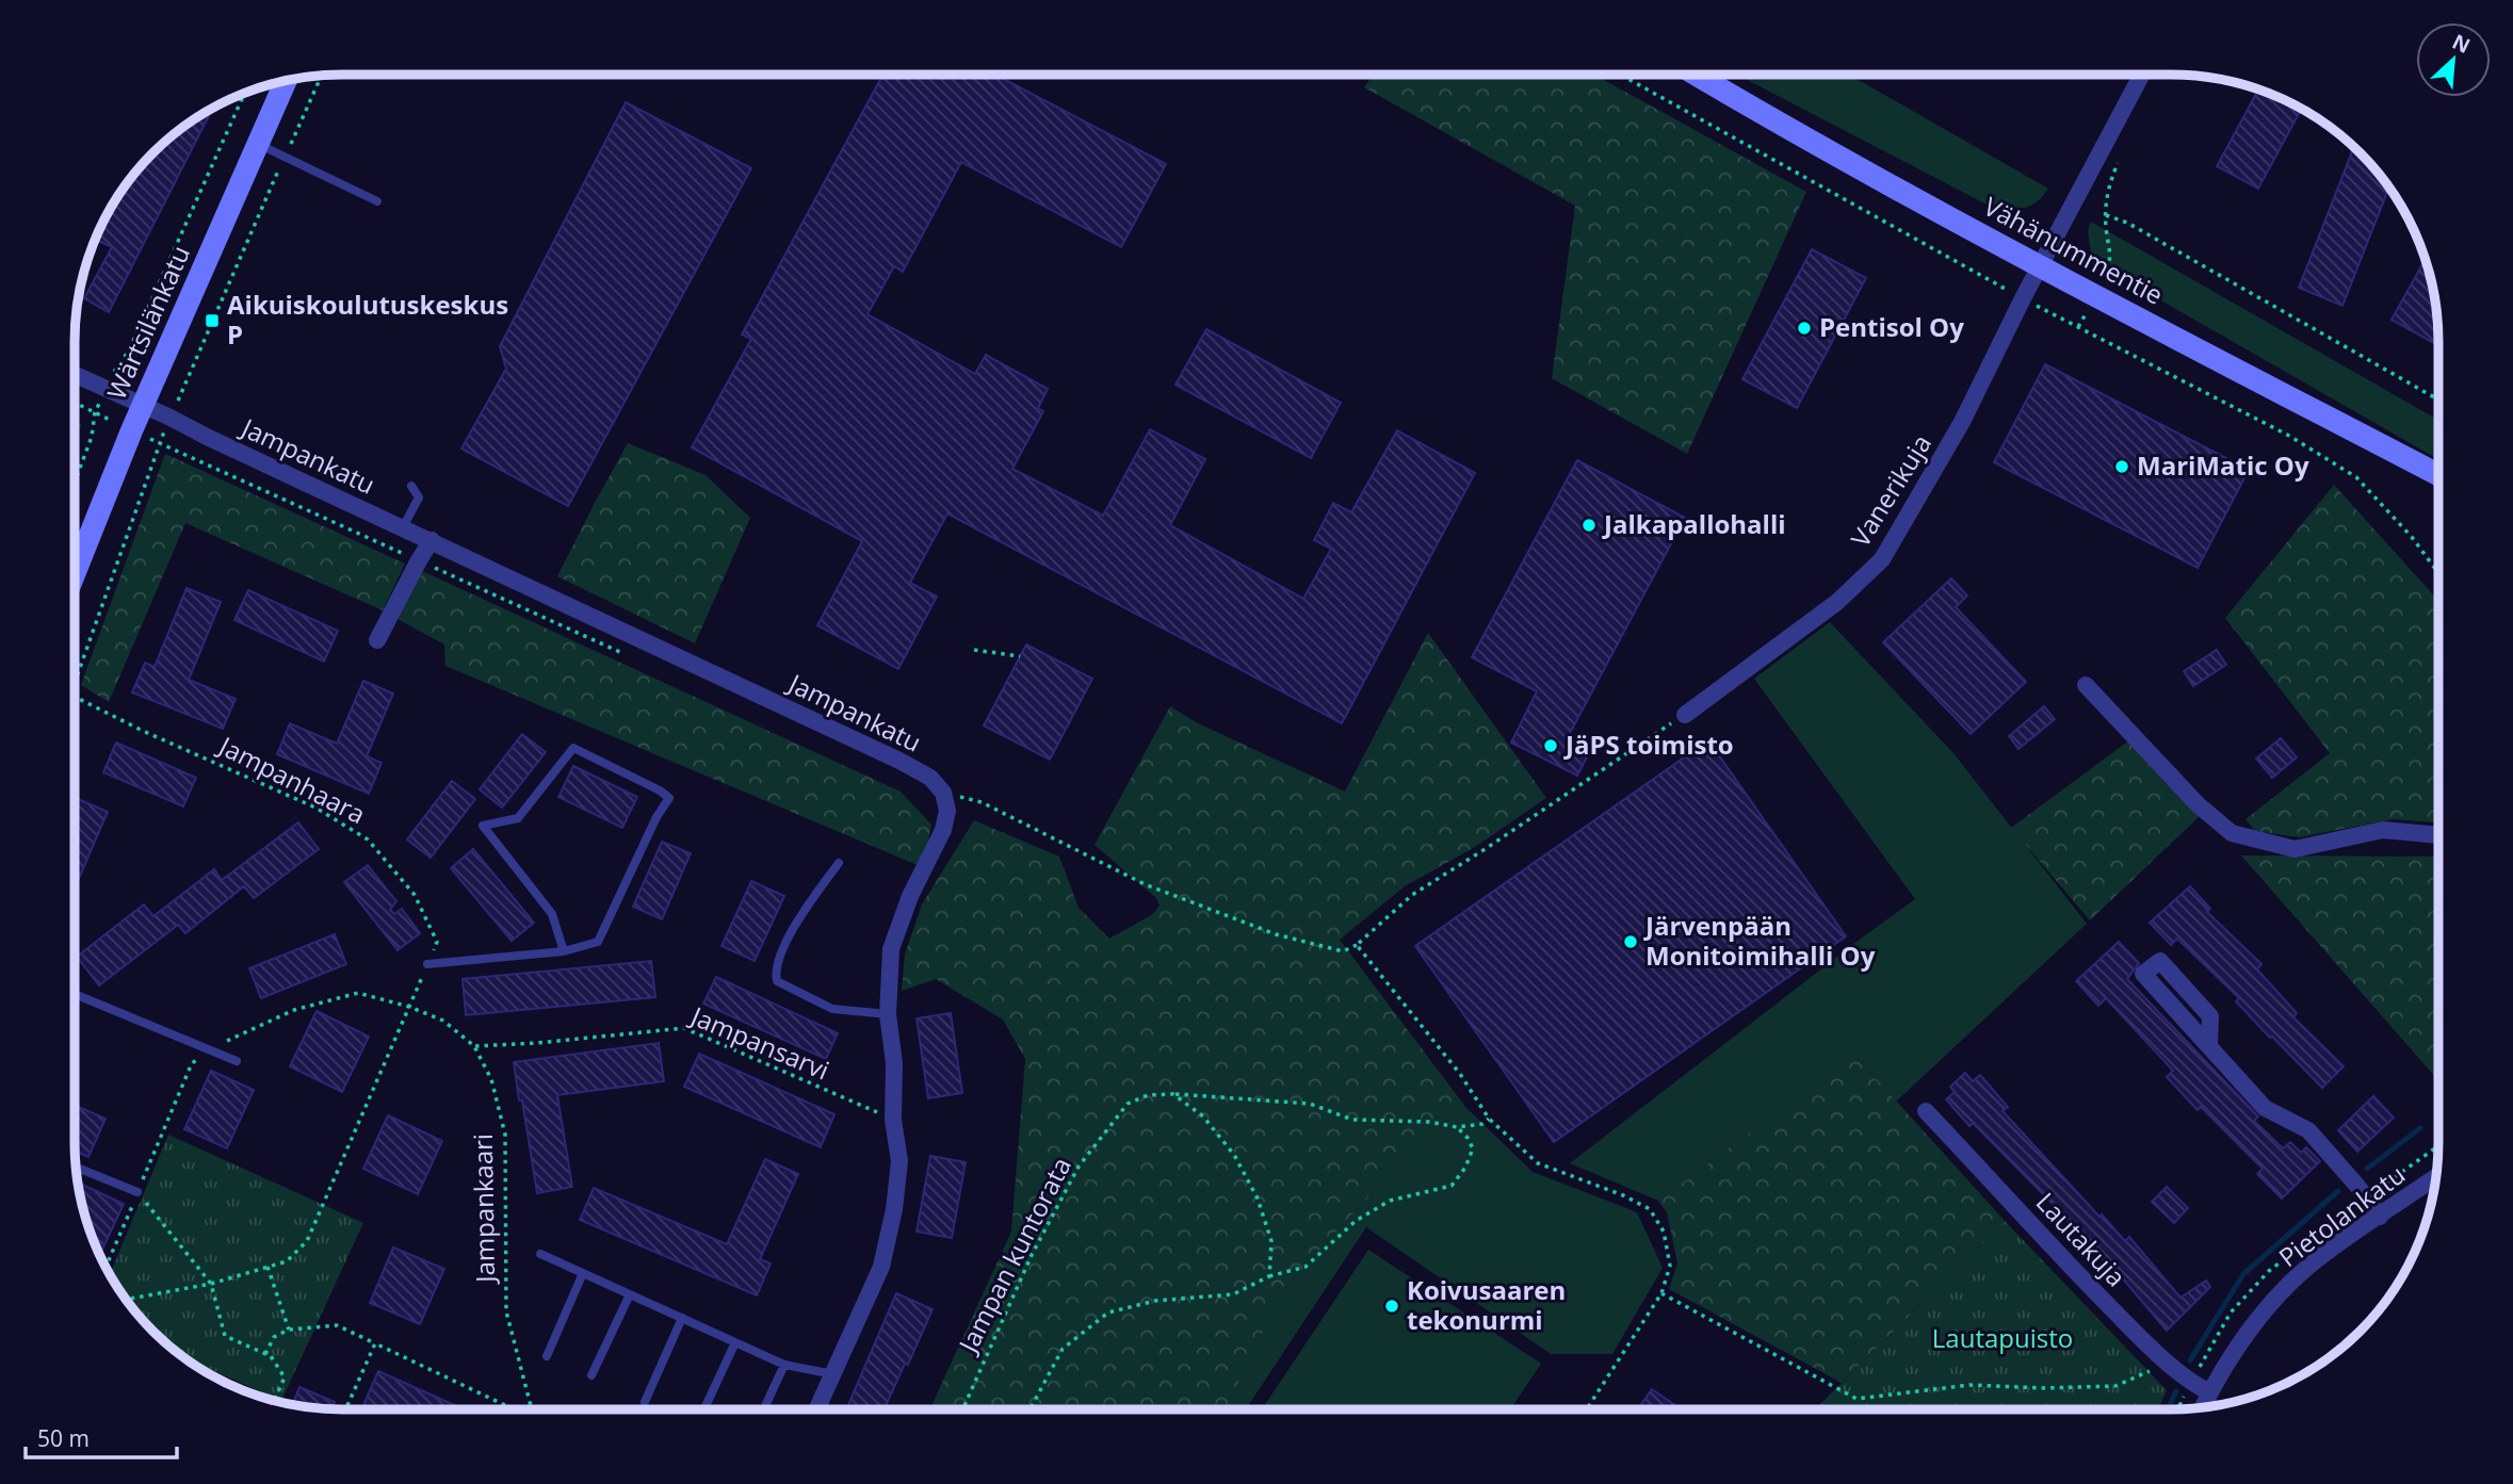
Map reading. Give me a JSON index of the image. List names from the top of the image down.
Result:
{
  "streets": {
    "main road": ["Vähänummentie", "Wärtsilänkatu"],
    "street": [
      "Jampankatu",
      "Vanerikuja",
      "Pietolankatu",
      "Lautakuja"
    ],
    "path": [
      "Jampanhaara",
      "Jampansarvi",
      "Jampankaari",
      "Jampan kuntorata"
    ]
  },
  "crossings": [
    ["Vähänummentie", "Vanerikuja"],
    ["Wärtsilänkatu", "Jampankatu"],
    ["Jampanhaara", "Jampankaari"],
    ["Jampansarvi", "Jampankaari"],
    ["Pietolankatu", "Lautakuja"]
  ],
  "parks": ["Lautapuisto"],
  "places": {
    "transit": ["Aikuiskoulutuskeskus P"],
    "other": [
      "Pentisol Oy",
      "MariMatic Oy",
      "Jalkapallohalli",
      "JäPS toimisto",
      "Järvenpään Monitoimihalli Oy",
      "Koivusaaren tekonurmi"
    ]
  },
  "scale_bar": "50 m",
  "north": "top right"
}
